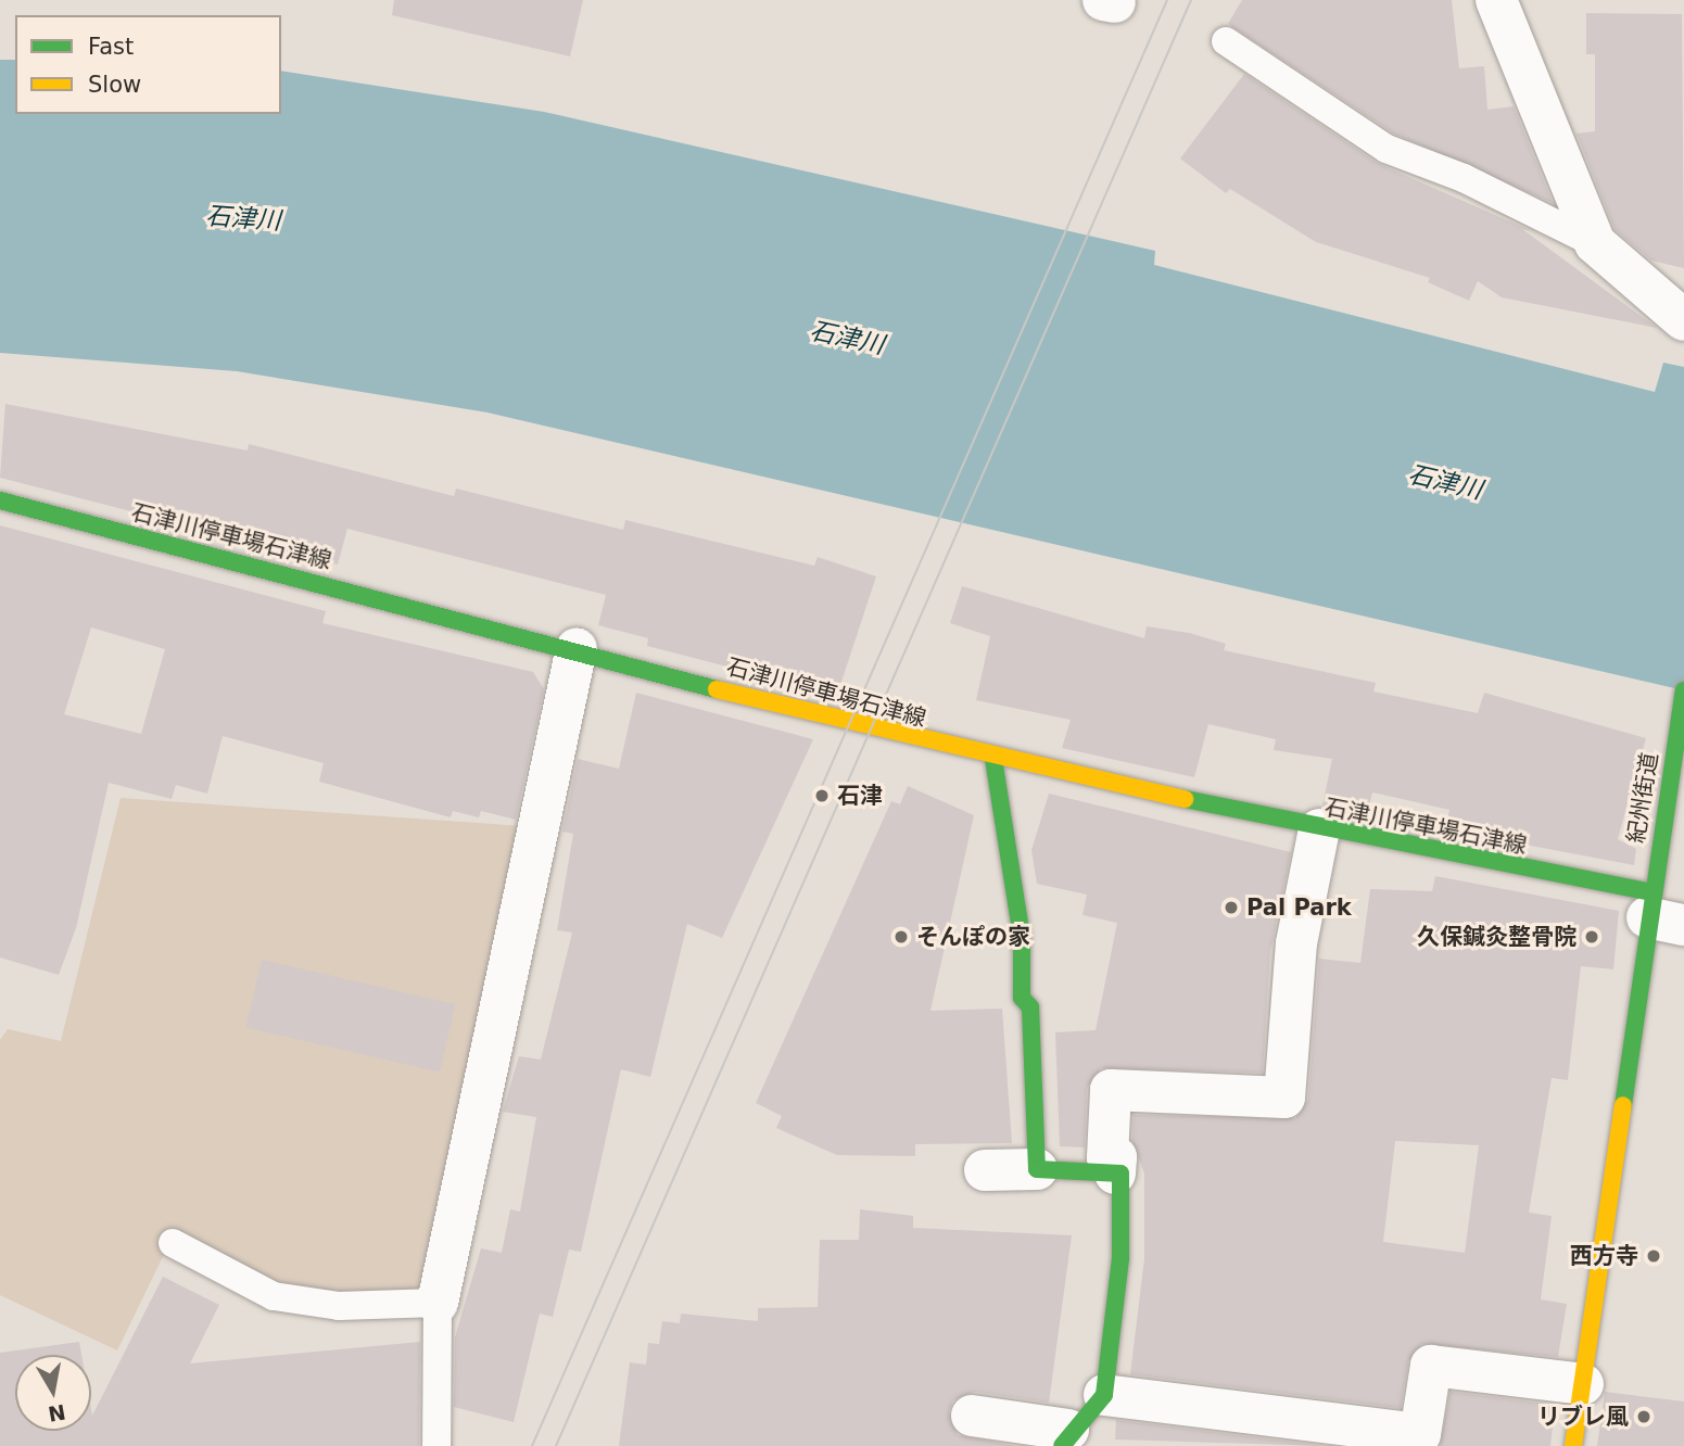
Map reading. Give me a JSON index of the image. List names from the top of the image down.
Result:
{
  "streets": {
    "main road": ["石津川停車場石津線", "紀州街道"]
  },
  "crossings": [
    ["石津川停車場石津線", "紀州街道"]
  ],
  "water": ["石津川"],
  "places": [
    "石津",
    "Pal Park",
    "そんぽの家",
    "久保鍼灸整骨院",
    "西方寺",
    "リブレ風"
  ],
  "legend": ["Fast", "Slow"],
  "north": "bottom"
}
